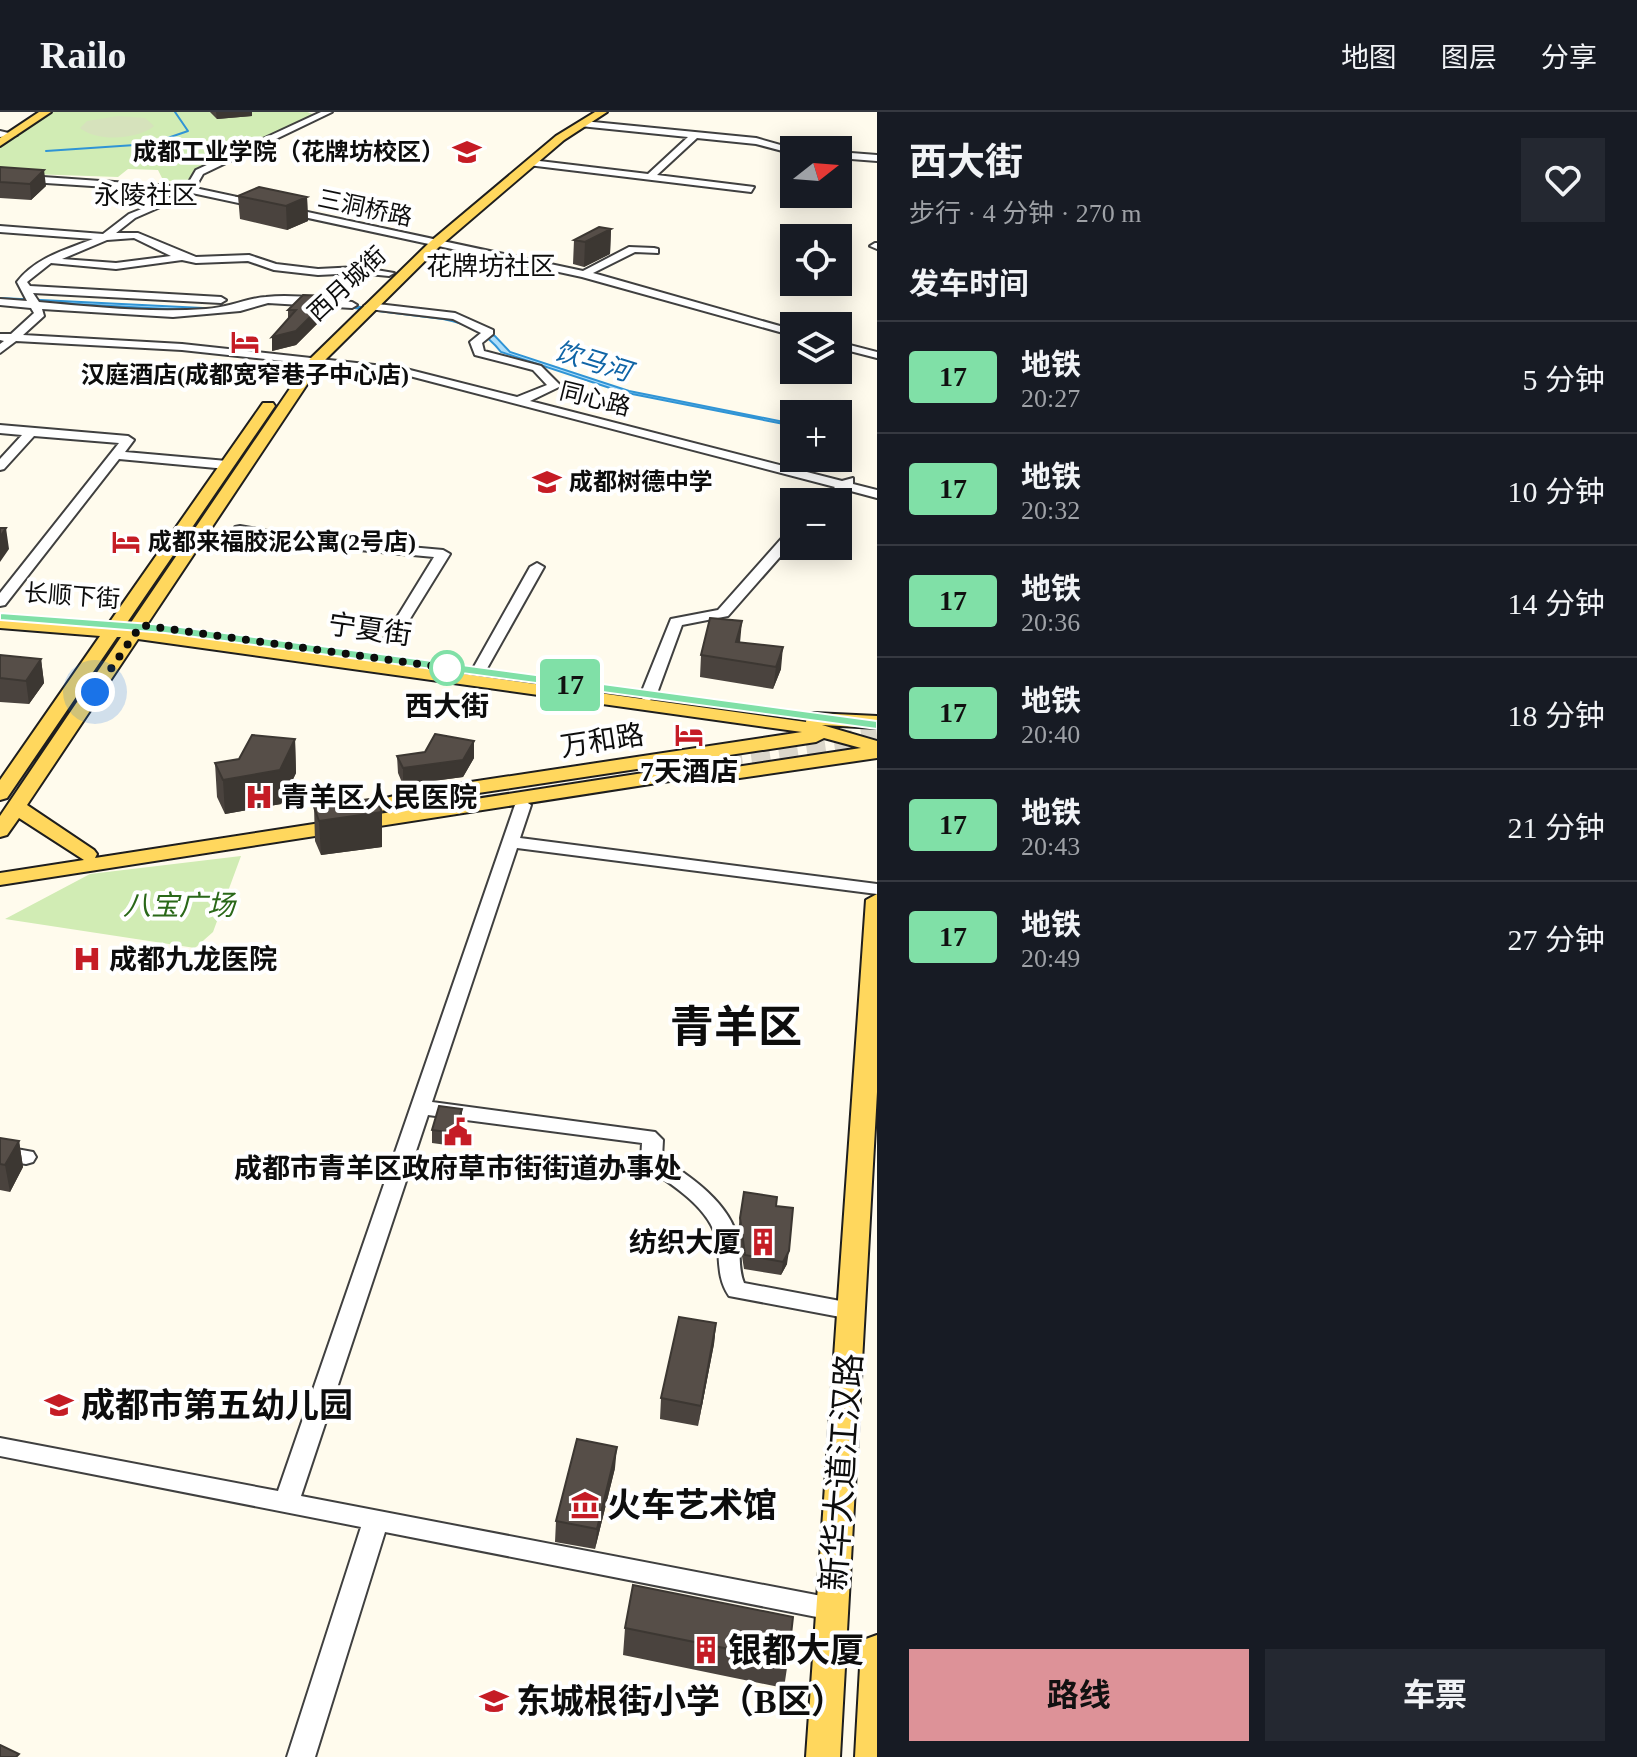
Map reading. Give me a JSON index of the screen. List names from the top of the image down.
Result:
{
  "streets": {
    "main road": [
      "西月城街",
      "长顺下街",
      "宁夏街",
      "万和路",
      "新华大道江汉路"
    ],
    "street": ["三洞桥路", "同心路"]
  },
  "crossings": [
    ["三洞桥路", "西月城街"],
    ["西月城街", "同心路"],
    ["长顺下街", "宁夏街"],
    ["宁夏街", "万和路"]
  ],
  "districts": ["永陵社区", "花牌坊社区", "青羊区"],
  "water": ["饮马河"],
  "parks": ["八宝广场"],
  "places": {
    "school or university": [
      "成都工业学院（花牌坊校区）",
      "成都树德中学",
      "成都市第五幼儿园",
      "东城根街小学（B区）"
    ],
    "hotel": ["汉庭酒店(成都宽窄巷子中心店)", "成都来福胶泥公寓(2号店)", "7天酒店"],
    "other": ["西大街"],
    "hospital": ["青羊区人民医院", "成都九龙医院"],
    "public building": ["成都市青羊区政府草市街街道办事处"],
    "building": ["纺织大厦", "银都大厦"],
    "museum": ["火车艺术馆"]
  },
  "lines": ["metro line 17"],
  "north": "right",
  "page": {
    "header": "Railo",
    "nav": ["地图", "图层", "分享"],
    "on_map": "17",
    "heading": [
      ["西大街", "步行 · 4 分钟 · 270 m"],
      "发车时间"
    ],
    "map_buttons": ["+", "−"],
    "list": [
      {
        "mark": "17",
        "name": "地铁",
        "note": "20:27",
        "value": "5 分钟"
      },
      {
        "mark": "17",
        "name": "地铁",
        "note": "20:32",
        "value": "10 分钟"
      },
      {
        "mark": "17",
        "name": "地铁",
        "note": "20:36",
        "value": "14 分钟"
      },
      {
        "mark": "17",
        "name": "地铁",
        "note": "20:40",
        "value": "18 分钟"
      },
      {
        "mark": "17",
        "name": "地铁",
        "note": "20:43",
        "value": "21 分钟"
      },
      {
        "mark": "17",
        "name": "地铁",
        "note": "20:49",
        "value": "27 分钟"
      }
    ],
    "buttons": ["路线", "车票"]
  }
}
